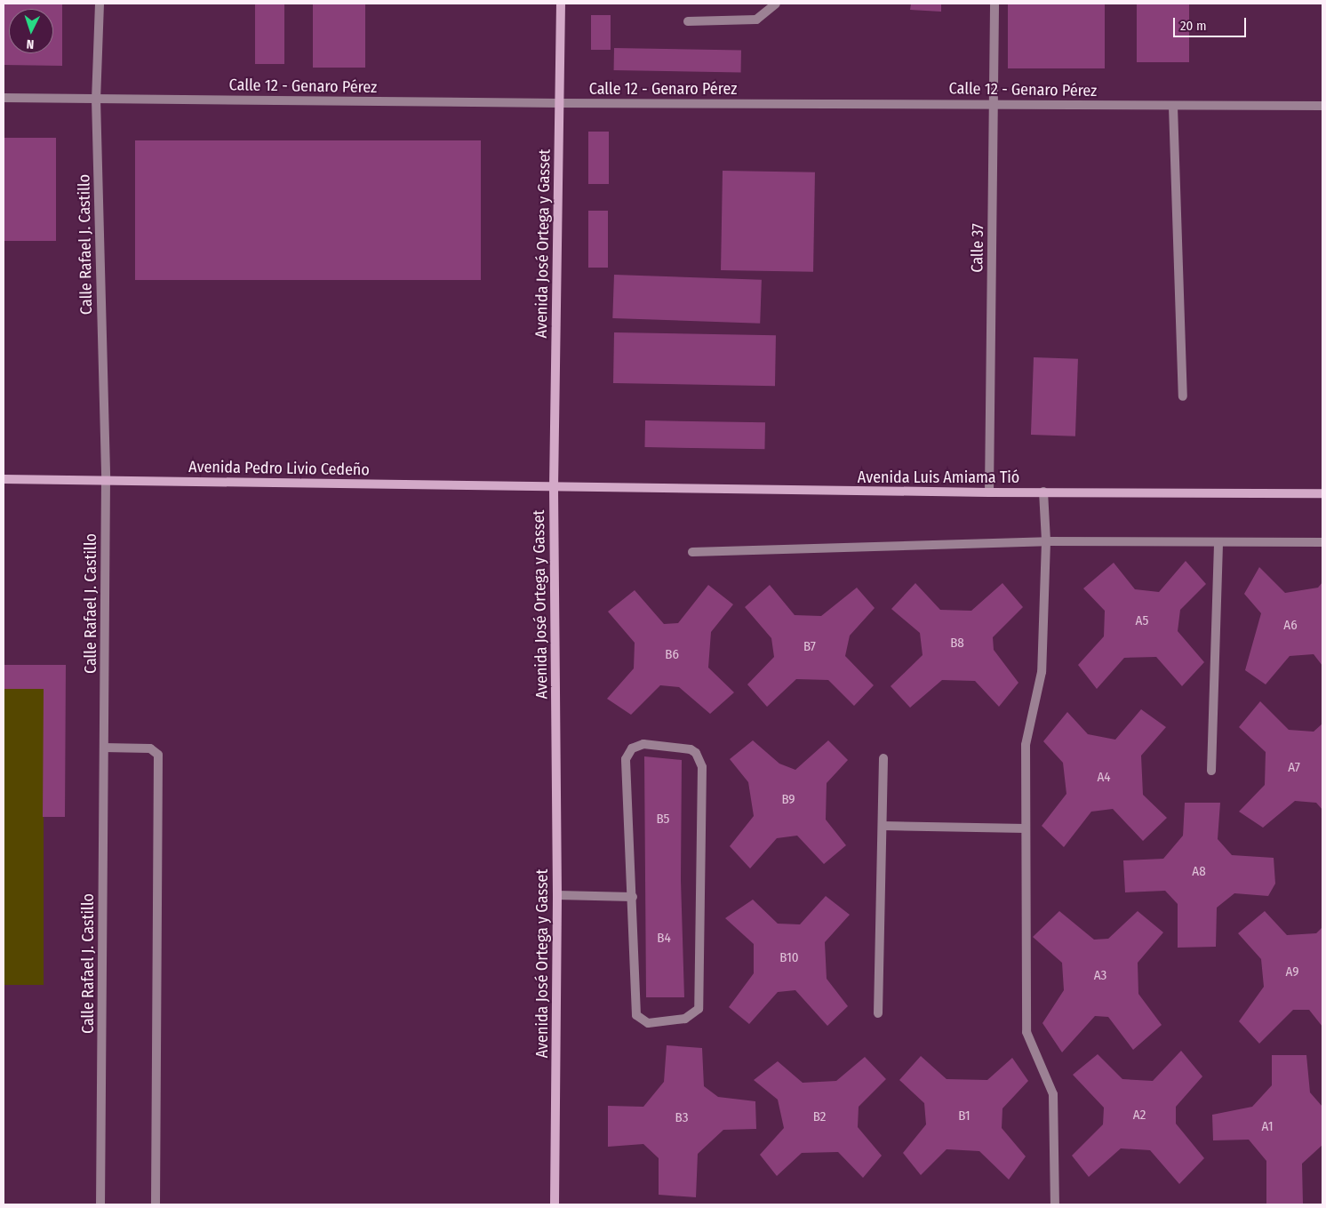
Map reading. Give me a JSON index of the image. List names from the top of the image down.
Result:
{
  "streets": {
    "main road": ["Avenida José Ortega y Gasset", "Avenida Pedro Livio Cedeño", "Avenida Luis Amiama Tió"],
    "street": ["Calle 12 - Genaro Pérez", "Calle Rafael J. Castillo", "Calle 37"]
  },
  "crossings": [
    ["Calle 12 - Genaro Pérez", "Avenida José Ortega y Gasset"],
    ["Calle 12 - Genaro Pérez", "Calle Rafael J. Castillo"],
    ["Calle 12 - Genaro Pérez", "Calle 37"],
    ["Avenida José Ortega y Gasset", "Avenida Pedro Livio Cedeño"],
    ["Avenida José Ortega y Gasset", "Avenida Luis Amiama Tió"],
    ["Calle Rafael J. Castillo", "Avenida Pedro Livio Cedeño"],
    ["Calle 37", "Avenida Luis Amiama Tió"],
    ["Avenida Pedro Livio Cedeño", "Avenida Luis Amiama Tió"]
  ],
  "house_numbers": [
    "A5",
    "A6",
    "B8",
    "B7",
    "B6",
    "A7",
    "A4",
    "B9",
    "B5",
    "A8",
    "B4",
    "B10",
    "A9",
    "A3",
    "A2",
    "B1",
    "B2",
    "B3",
    "A1"
  ],
  "scale_bar": "20 m",
  "north": "bottom"
}
